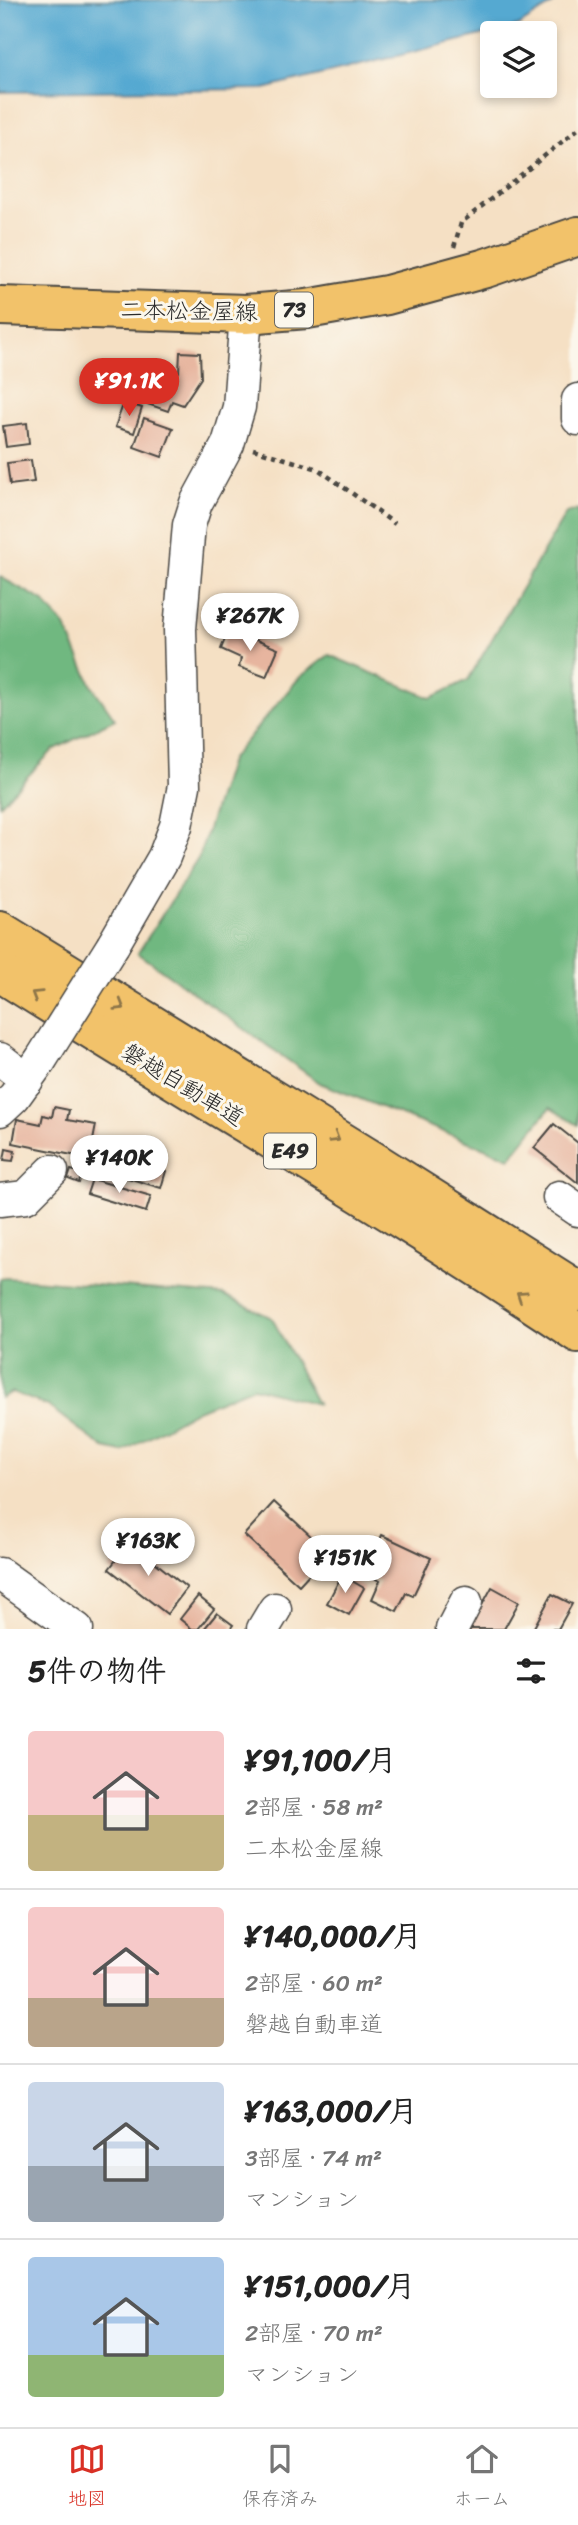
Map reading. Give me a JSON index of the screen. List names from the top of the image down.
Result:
{
  "streets": {
    "main road": [
      "73",
      "二本松金屋線",
      "磐越自動車道",
      "E49"
    ]
  },
  "page": {
    "price": [
      "¥91.1K",
      "¥267K",
      "¥140K",
      "¥163K",
      "¥151K"
    ],
    "heading": "5件の物件",
    "list": [
      {
        "name": "¥91,100/月",
        "note": "2部屋 · 58 m² · 二本松金屋線"
      },
      {
        "name": "¥140,000/月",
        "note": "2部屋 · 60 m² · 磐越自動車道"
      },
      {
        "name": "¥163,000/月",
        "note": "3部屋 · 74 m² · マンション"
      },
      {
        "name": "¥151,000/月",
        "note": "2部屋 · 70 m² · マンション"
      }
    ],
    "tabs": ["地図", "保存済み", "ホーム"]
  }
}
